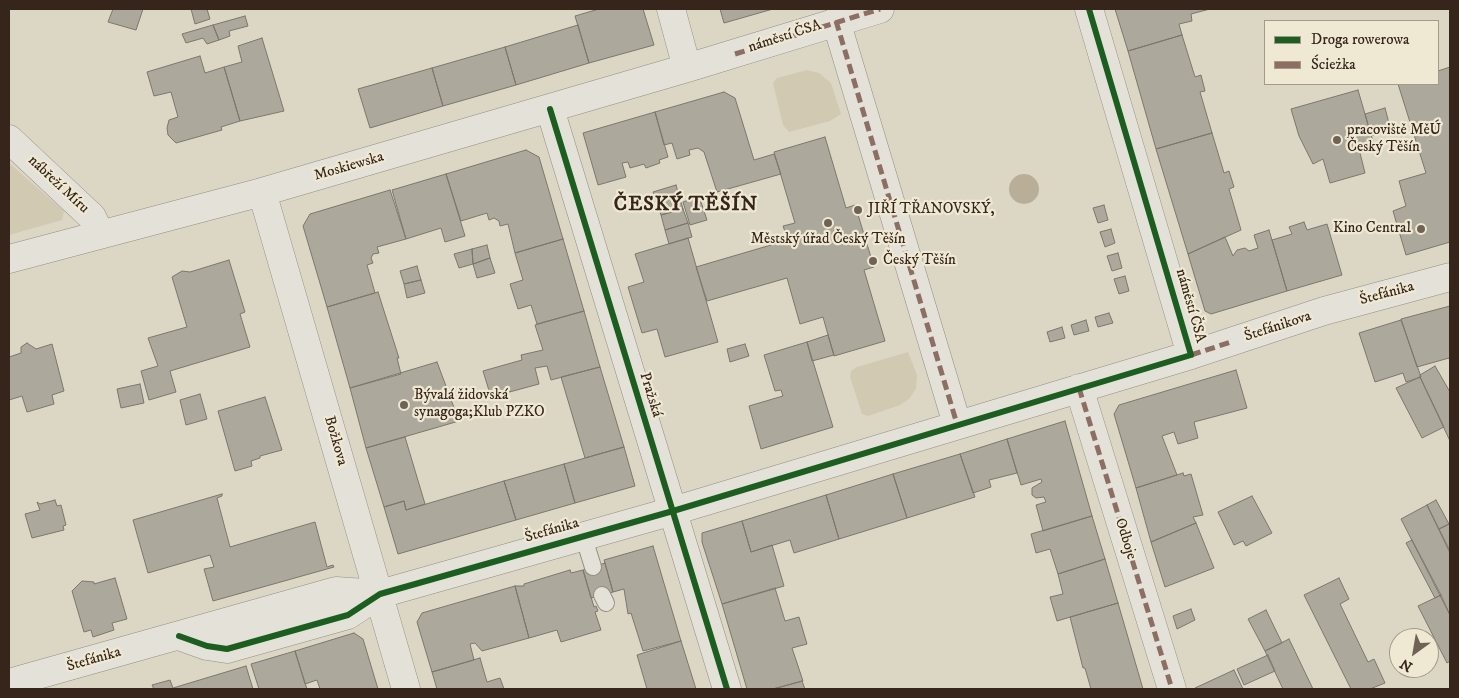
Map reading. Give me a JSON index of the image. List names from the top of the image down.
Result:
{
  "streets": {
    "street": [
      "náměstí ČSA",
      "Moskiewska",
      "nábřeží Míru",
      "Štefánika",
      "Štefánikova",
      "Pražská",
      "Božkova",
      "Odboje"
    ]
  },
  "crossings": [
    ["náměstí ČSA", "Moskiewska"],
    ["náměstí ČSA", "Štefánika"],
    ["náměstí ČSA", "Štefánikova"],
    ["náměstí ČSA", "Odboje"],
    ["Moskiewska", "nábřeží Míru"],
    ["Moskiewska", "Pražská"],
    ["Moskiewska", "Božkova"],
    ["Štefánika", "Štefánikova"],
    ["Štefánika", "Pražská"],
    ["Štefánika", "Božkova"]
  ],
  "districts": ["ČESKÝ TĚŠÍN"],
  "places": [
    "pracoviště MěÚ Český Těšín",
    "JIŘÍ TŘANOVSKÝ,",
    "Městský úřad Český Těšín",
    "Kino Central",
    "Český Těšín",
    "Bývalá židovská synagoga;Klub PZKO"
  ],
  "legend": ["Droga rowerowa", "Ścieżka"],
  "north": "bottom left"
}
